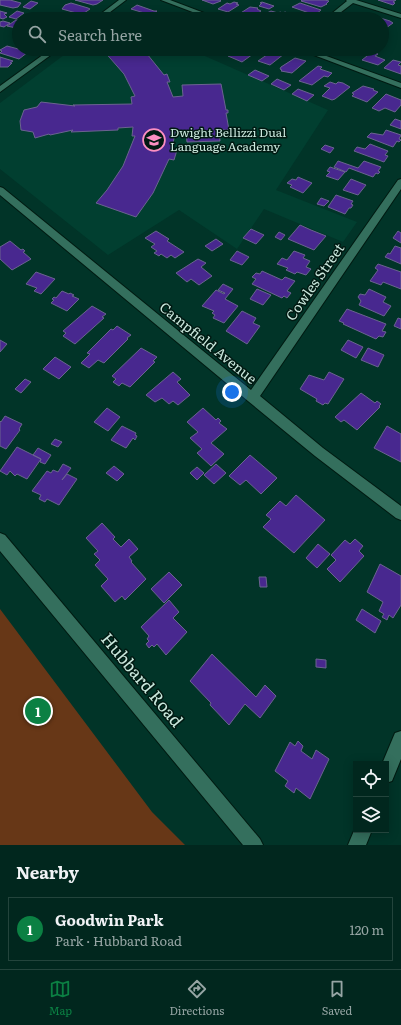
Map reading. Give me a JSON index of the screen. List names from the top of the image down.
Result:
{
  "streets": {
    "street": ["Cowles Street", "Campfield Avenue", "Hubbard Road"]
  },
  "crossings": [
    ["Cowles Street", "Campfield Avenue"]
  ],
  "places": {
    "school or university": ["Dwight Bellizzi Dual Language Academy"]
  },
  "page": {
    "search": "Search here",
    "pins": "1",
    "heading": "Nearby",
    "list": [
      {
        "mark": "1",
        "name": "Goodwin Park",
        "note": "Park · Hubbard Road",
        "value": "120 m"
      }
    ],
    "nav": ["Map", "Directions", "Saved"]
  }
}
